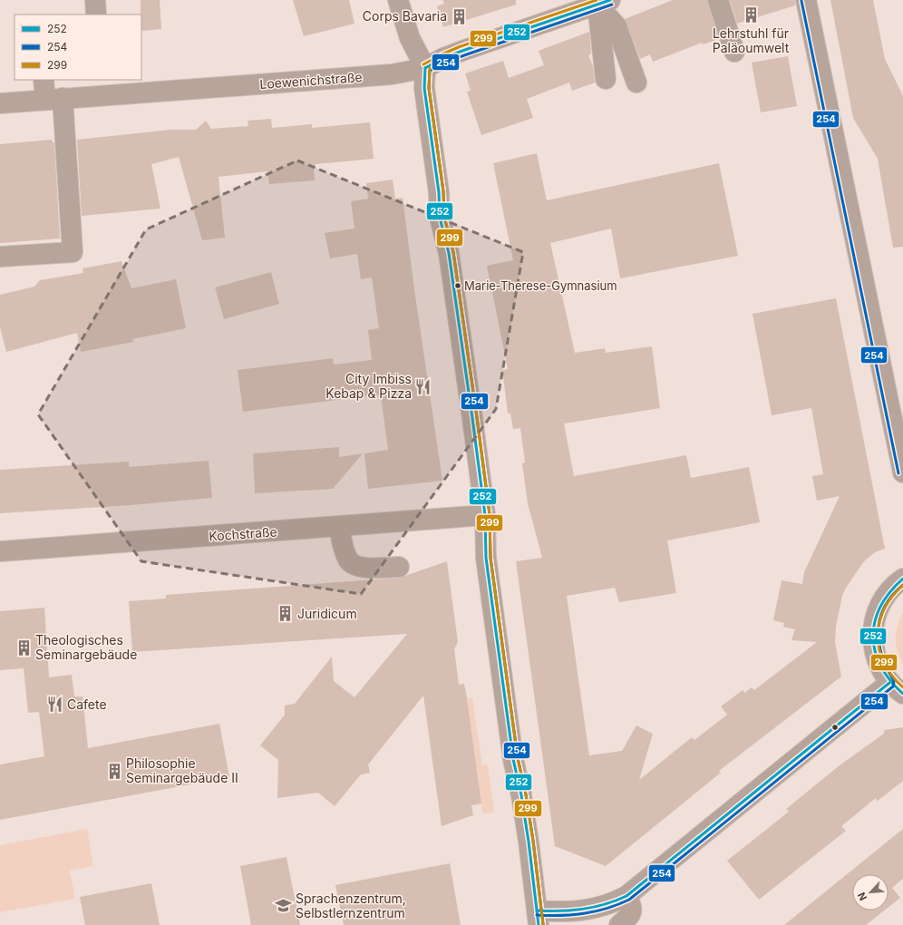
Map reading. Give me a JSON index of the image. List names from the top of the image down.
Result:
{
  "streets": {
    "street": ["Loewenichstraße", "Kochstraße"]
  },
  "places": {
    "building": [
      "Lehrstuhl für Paläoumwelt",
      "Corps Bavaria",
      "Juridicum",
      "Theologisches Seminargebäude",
      "Philosophie Seminargebäude II"
    ],
    "other": ["Marie-Therese-Gymnasium"],
    "restaurant": ["City Imbiss Kebap & Pizza", "Cafete"],
    "school or university": ["Sprachenzentrum, Selbstlernzentrum"]
  },
  "lines": ["transit line 252", "transit line 299", "transit line 254"],
  "legend": ["252", "254", "299"],
  "north": "bottom left"
}
